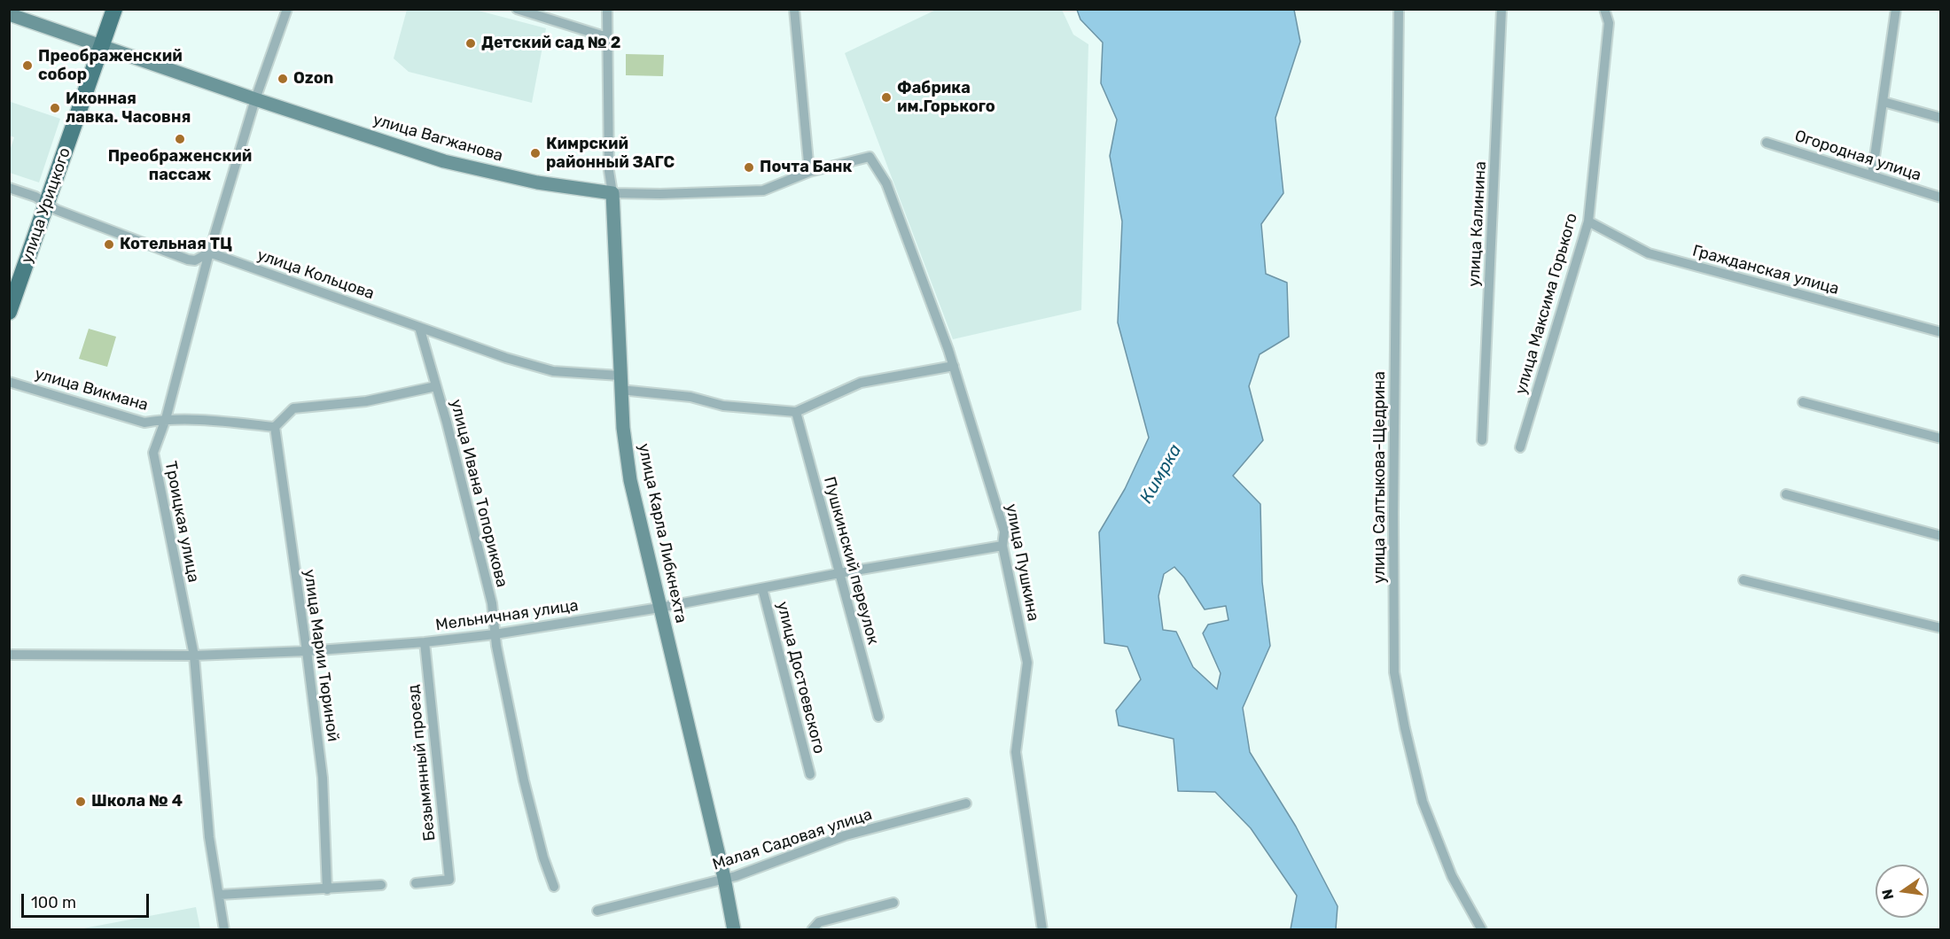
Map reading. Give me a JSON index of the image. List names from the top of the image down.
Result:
{
  "streets": {
    "main road": ["улица Урицкого"],
    "street": [
      "улица Вагжанова",
      "Огородная улица",
      "улица Калинина",
      "Гражданская улица",
      "улица Кольцова",
      "улица Максима Горького",
      "улица Викмана",
      "улица Салтыкова-Щедрина",
      "улица Ивана Топорикова",
      "Троицкая улица",
      "улица Карла Либкнехта",
      "Пушкинский переулок",
      "улица Пушкина",
      "Мельничная улица",
      "улица Марии Тюриной",
      "улица Достоевского",
      "Безымянный проезд",
      "Малая Садовая улица"
    ]
  },
  "crossings": [
    ["улица Вагжанова", "улица Урицкого"],
    ["улица Вагжанова", "Троицкая улица"],
    ["улица Вагжанова", "улица Карла Либкнехта"],
    ["улица Вагжанова", "улица Пушкина"],
    ["Гражданская улица", "улица Максима Горького"],
    ["улица Кольцова", "улица Ивана Топорикова"],
    ["улица Кольцова", "Троицкая улица"],
    ["улица Кольцова", "улица Карла Либкнехта"],
    ["улица Викмана", "Троицкая улица"],
    ["улица Викмана", "улица Марии Тюриной"],
    ["улица Ивана Топорикова", "Мельничная улица"],
    ["Троицкая улица", "Мельничная улица"],
    ["улица Карла Либкнехта", "Мельничная улица"],
    ["улица Карла Либкнехта", "Малая Садовая улица"],
    ["Пушкинский переулок", "Мельничная улица"],
    ["улица Пушкина", "Мельничная улица"],
    ["Мельничная улица", "улица Марии Тюриной"],
    ["Мельничная улица", "улица Достоевского"],
    ["Мельничная улица", "Безымянный проезд"]
  ],
  "water": ["Кимрка"],
  "places": [
    "Детский сад № 2",
    "Преображенский собор",
    "Ozon",
    "Фабрика им.Горького",
    "Иконная лавка. Часовня",
    "Преображенский пассаж",
    "Кимрский районный ЗАГС",
    "Почта Банк",
    "Котельная ТЦ",
    "Школа № 4"
  ],
  "scale_bar": "100 m",
  "north": "left"
}
